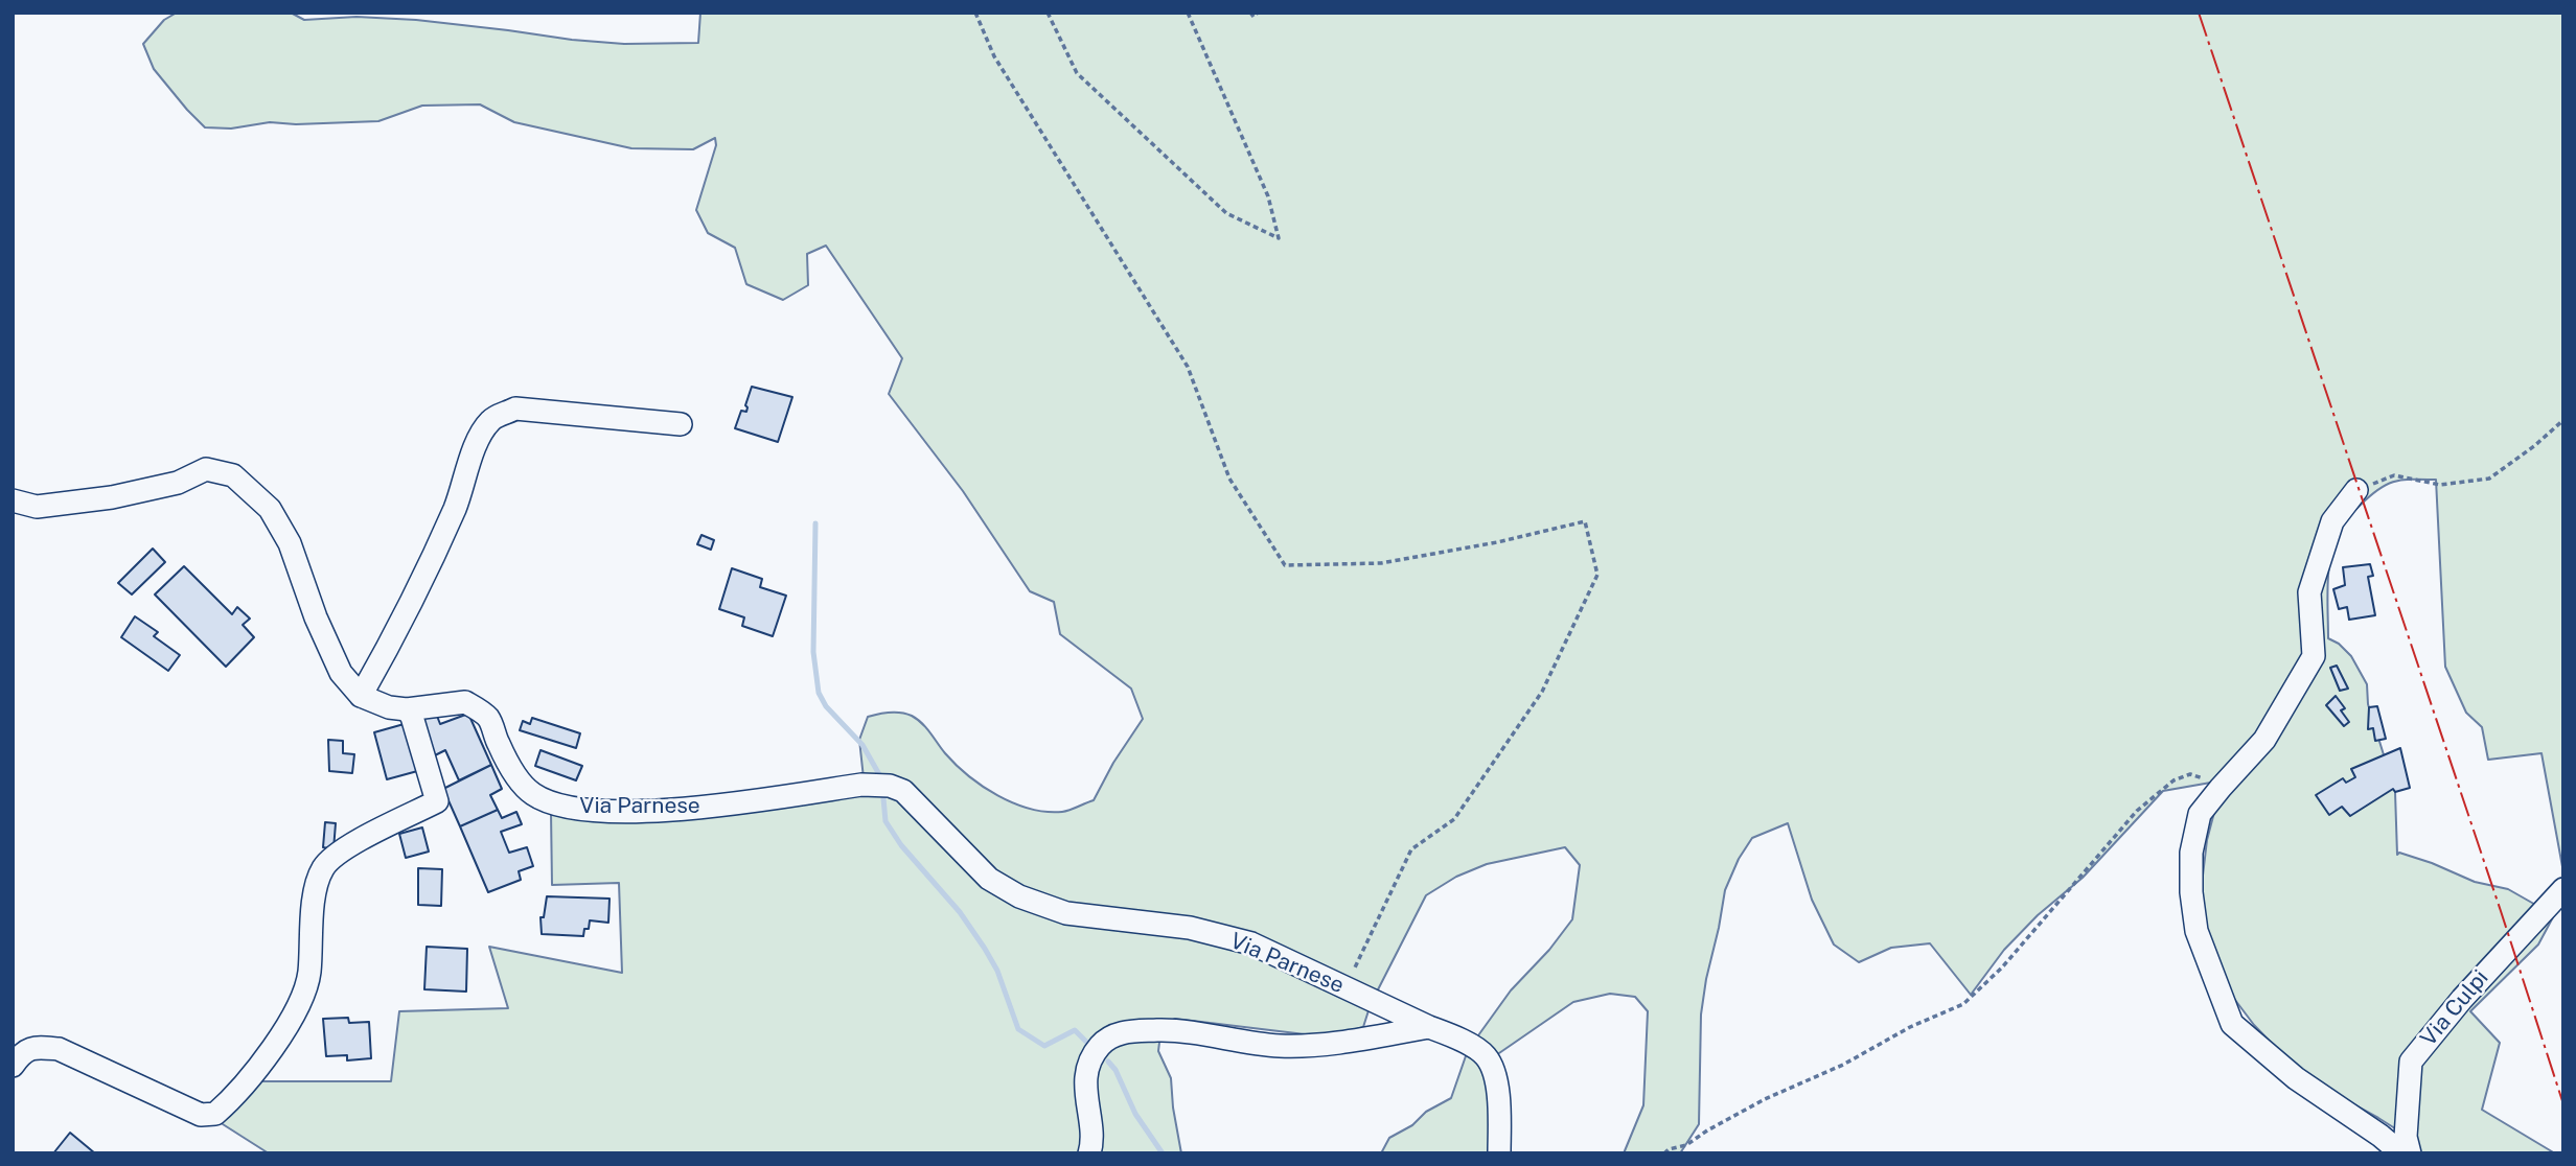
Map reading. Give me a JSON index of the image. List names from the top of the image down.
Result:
{
  "streets": {
    "street": ["Via Parnese", "Via Culpi"]
  }
}
